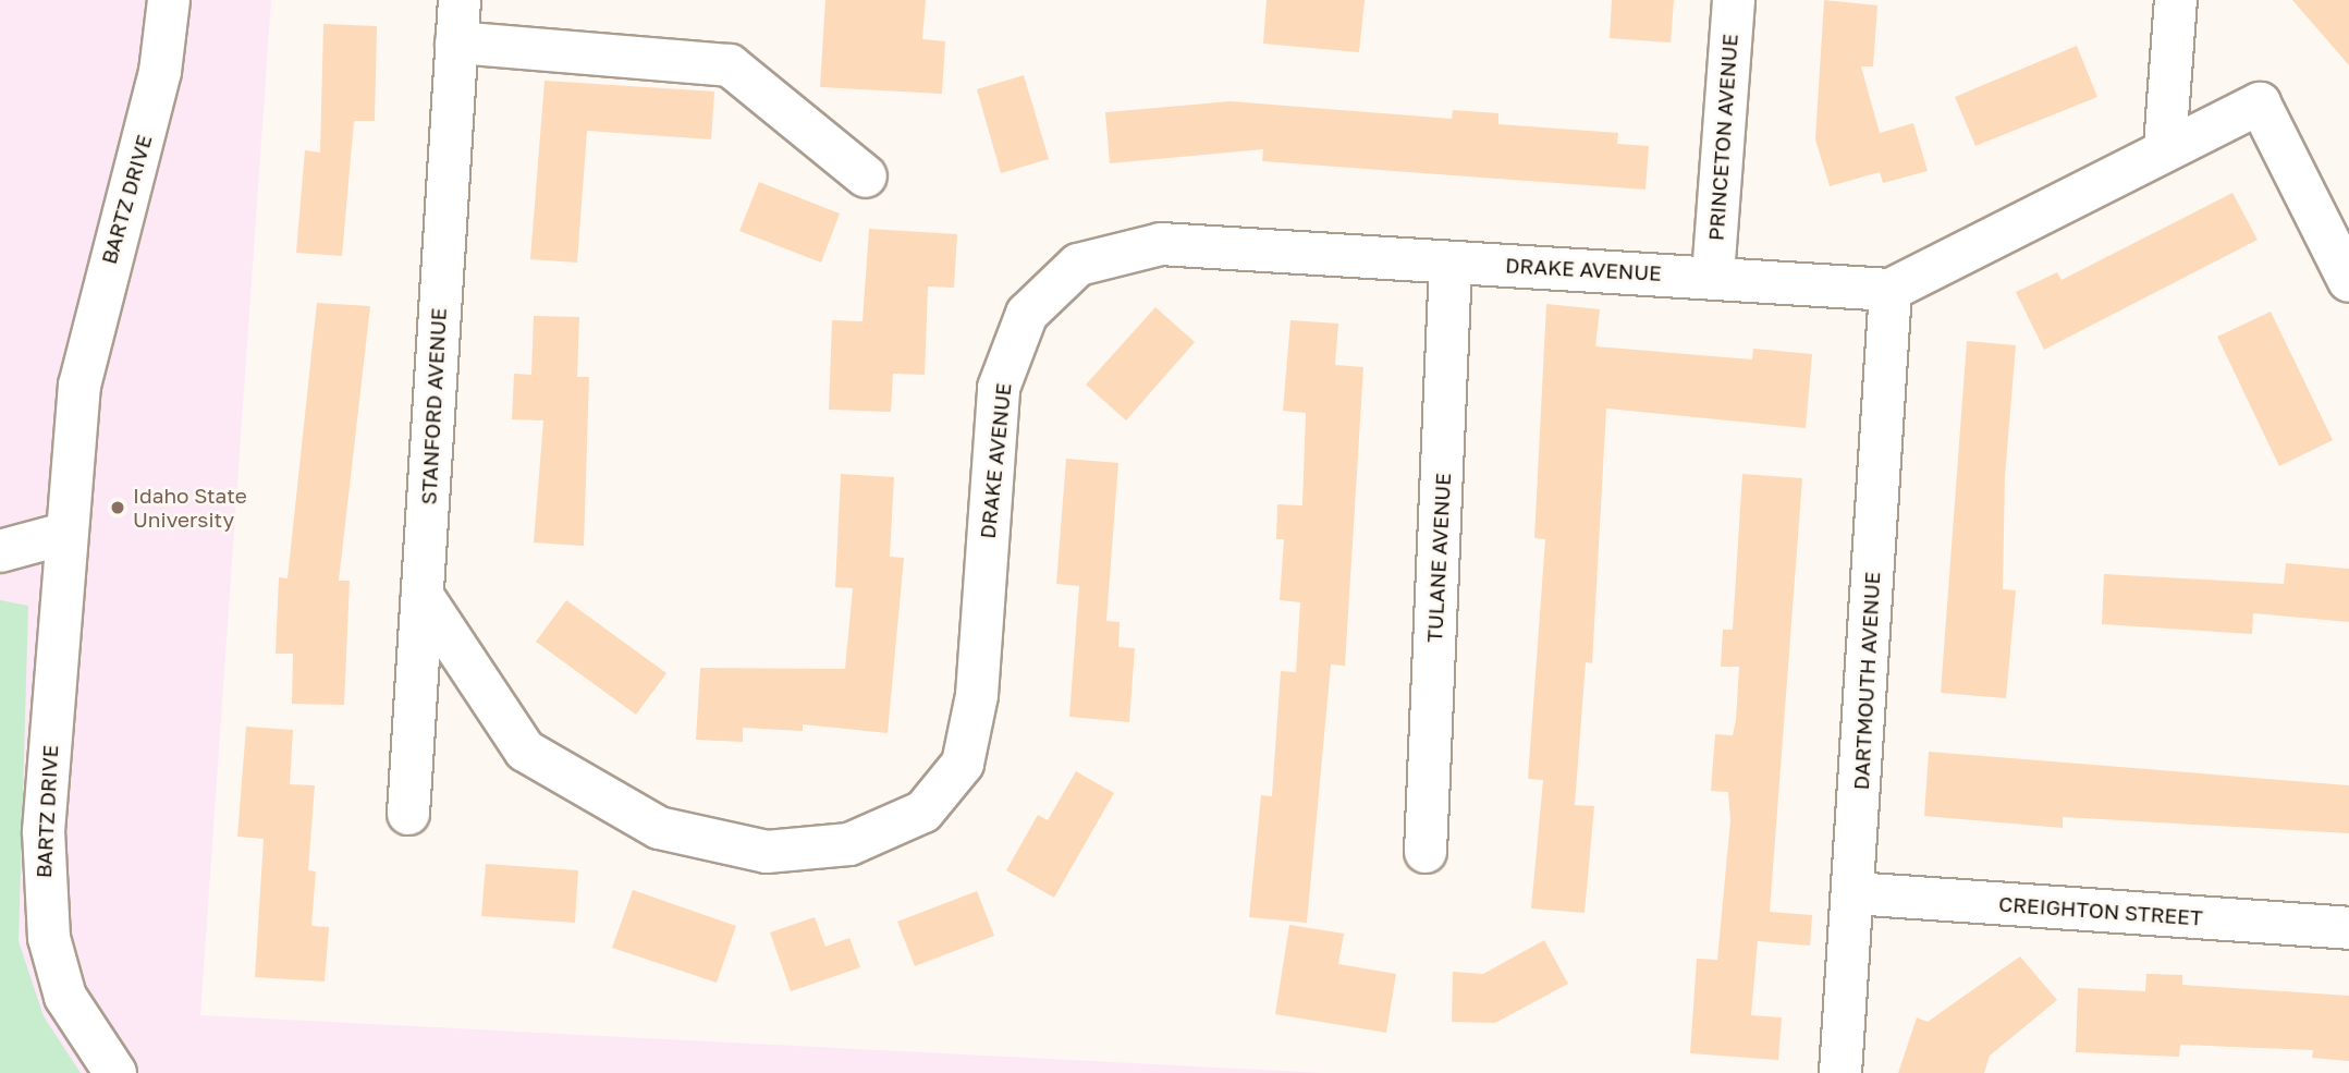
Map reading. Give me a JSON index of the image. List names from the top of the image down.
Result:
{
  "streets": {
    "street": [
      "PRINCETON AVENUE",
      "BARTZ DRIVE",
      "DRAKE AVENUE",
      "STANFORD AVENUE",
      "TULANE AVENUE",
      "DARTMOUTH AVENUE",
      "CREIGHTON STREET"
    ]
  },
  "crossings": [
    ["PRINCETON AVENUE", "DRAKE AVENUE"],
    ["DRAKE AVENUE", "STANFORD AVENUE"],
    ["DRAKE AVENUE", "TULANE AVENUE"],
    ["DRAKE AVENUE", "DARTMOUTH AVENUE"],
    ["DARTMOUTH AVENUE", "CREIGHTON STREET"]
  ],
  "places": ["Idaho State University"]
}
